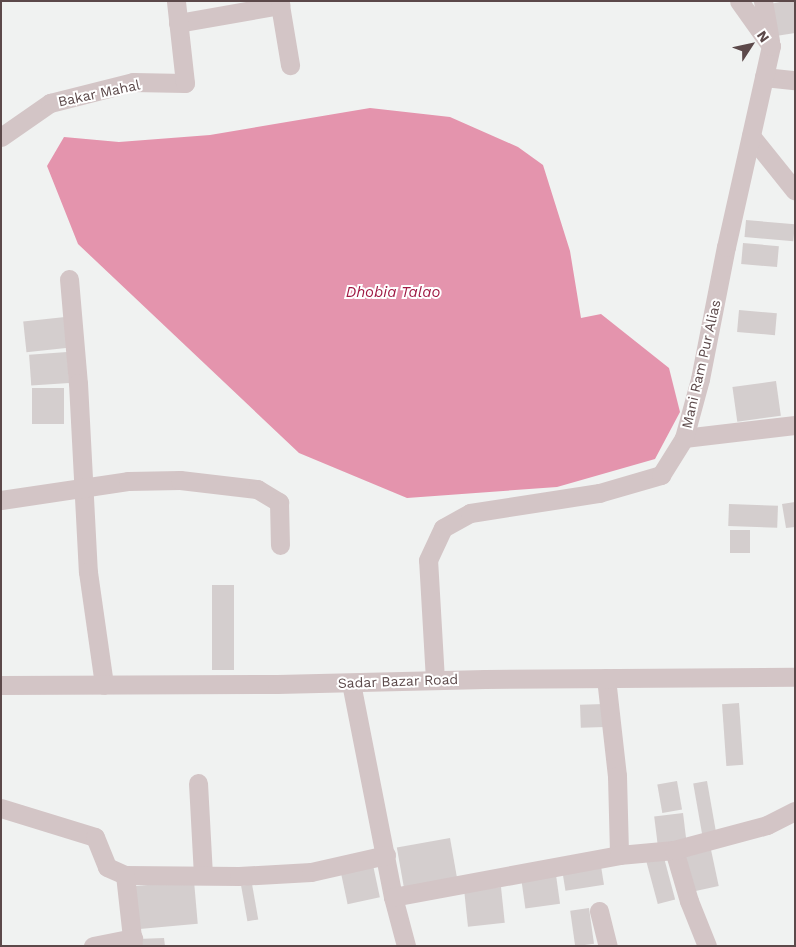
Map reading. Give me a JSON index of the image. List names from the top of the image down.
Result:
{
  "streets": {
    "street": ["Bakar Mahal", "Mani Ram Pur Alias", "Sadar Bazar Road"]
  },
  "crossings": [
    ["Mani Ram Pur Alias", "Sadar Bazar Road"]
  ],
  "water": ["Dhobia Talao"],
  "north": "top right"
}
